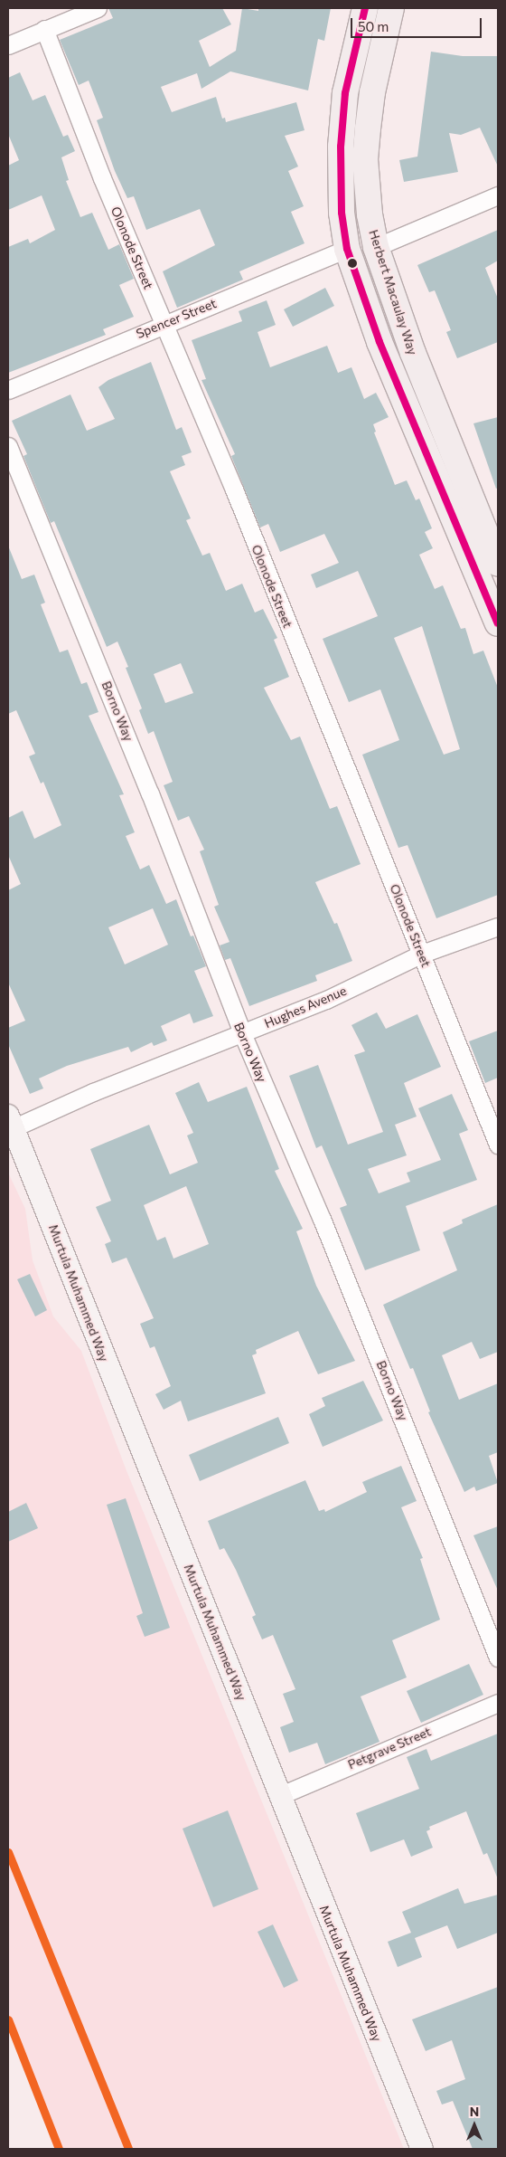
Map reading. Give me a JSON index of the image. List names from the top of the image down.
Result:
{
  "streets": {
    "highway": ["Herbert Macaulay Way"],
    "main road": ["Murtula Muhammed Way"],
    "street": [
      "Olonode Street",
      "Spencer Street",
      "Borno Way",
      "Hughes Avenue",
      "Petgrave Street"
    ]
  },
  "crossings": [
    ["Olonode Street", "Spencer Street"],
    ["Olonode Street", "Hughes Avenue"],
    ["Herbert Macaulay Way", "Spencer Street"],
    ["Borno Way", "Hughes Avenue"],
    ["Hughes Avenue", "Murtula Muhammed Way"],
    ["Murtula Muhammed Way", "Petgrave Street"]
  ],
  "scale_bar": "50 m",
  "north": "top"
}
